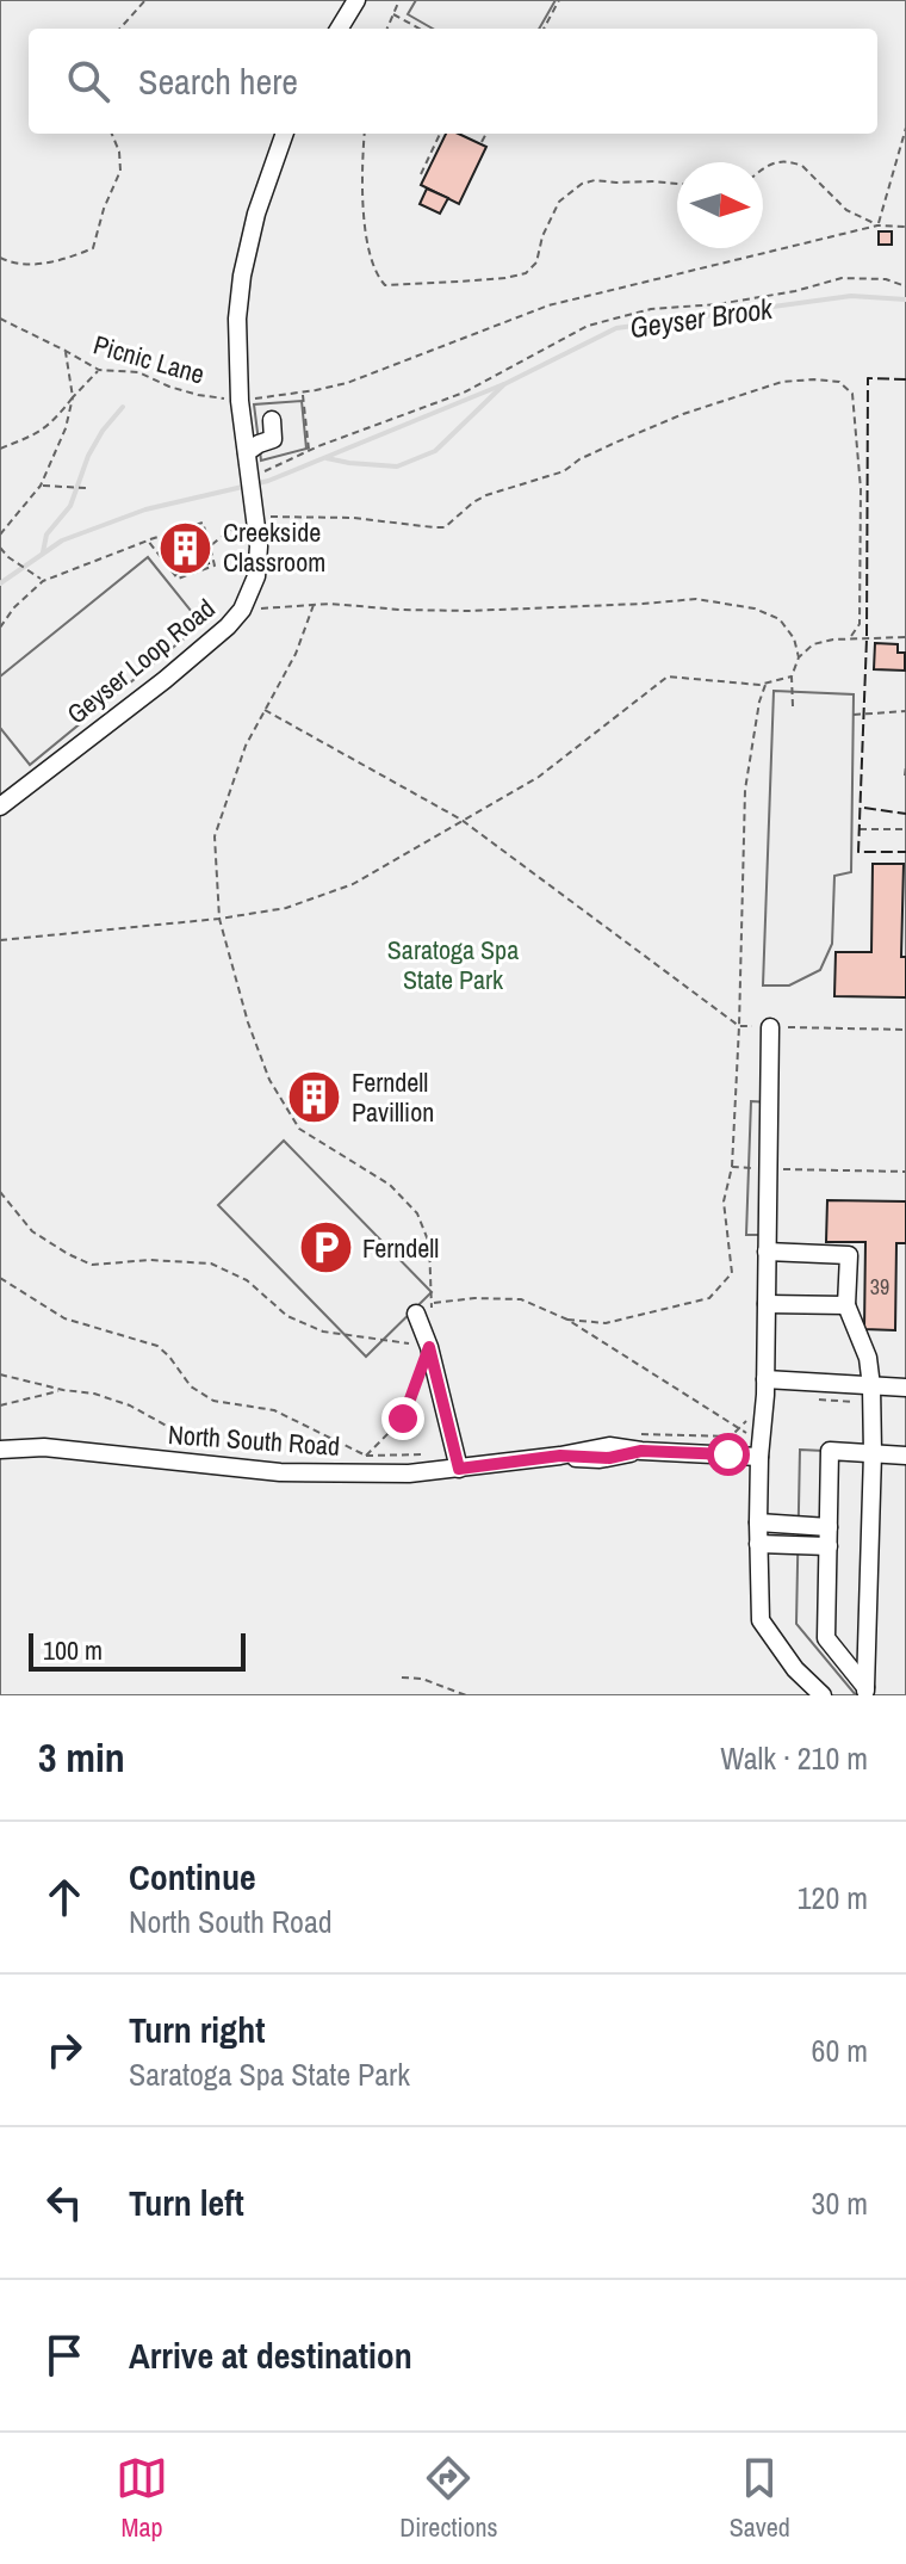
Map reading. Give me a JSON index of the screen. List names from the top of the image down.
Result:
{
  "streets": {
    "street": ["Geyser Loop Road", "North South Road"],
    "path": ["Picnic Lane"]
  },
  "crossings": [
    ["Picnic Lane", "Geyser Loop Road"]
  ],
  "water": ["Geyser Brook"],
  "parks": ["Saratoga Spa State Park"],
  "places": {
    "building": ["Creekside Classroom", "Ferndell Pavillion"],
    "parking": ["Ferndell"]
  },
  "house_numbers": ["39"],
  "scale_bar": "100 m",
  "north": "right",
  "page": {
    "search": "Search here",
    "scale": "100 m",
    "heading": ["3 min", "Walk · 210 m"],
    "list": [
      ["Continue", "North South Road", "120 m"],
      ["Turn right", "Saratoga Spa State Park", "60 m"],
      ["Turn left", "30 m"],
      "Arrive at destination"
    ],
    "nav": ["Map", "Directions", "Saved"]
  }
}
